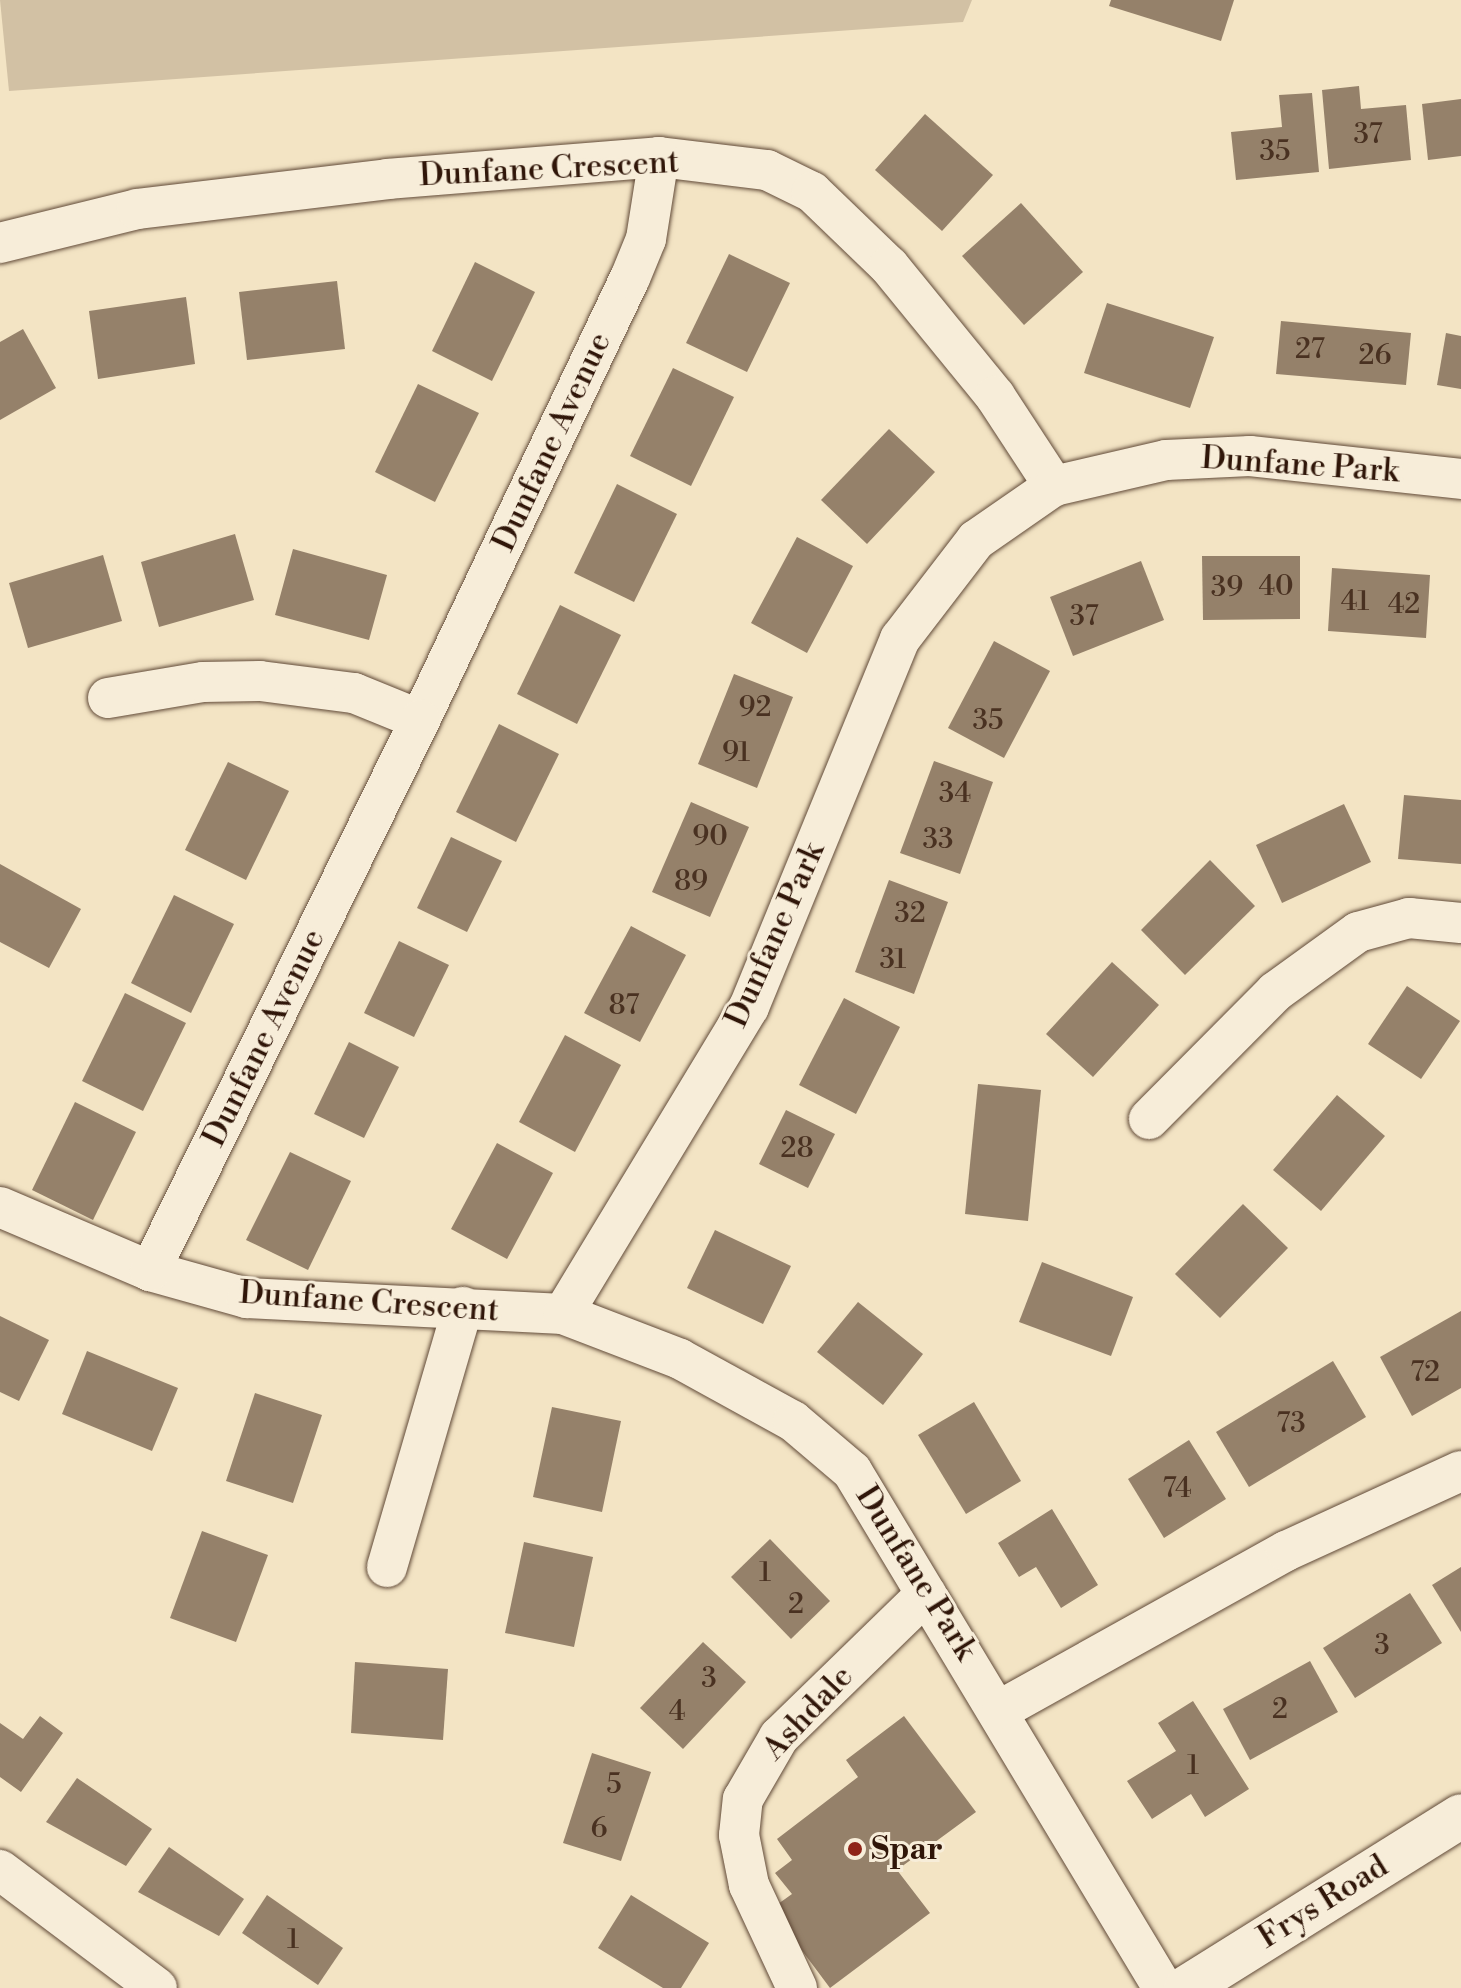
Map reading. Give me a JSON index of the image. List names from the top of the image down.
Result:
{
  "streets": {
    "street": [
      "Dunfane Crescent",
      "Dunfane Avenue",
      "Dunfane Park",
      "Ashdale",
      "Frys Road"
    ]
  },
  "crossings": [
    ["Dunfane Crescent", "Dunfane Avenue"],
    ["Dunfane Crescent", "Dunfane Park"],
    ["Dunfane Park", "Ashdale"]
  ],
  "places": ["Spar"],
  "house_numbers": [
    "37",
    "35",
    "27",
    "26",
    "40",
    "39",
    "41",
    "42",
    "37",
    "92",
    "35",
    "91",
    "34",
    "90",
    "33",
    "89",
    "32",
    "31",
    "87",
    "28",
    "72",
    "73",
    "74",
    "1",
    "2",
    "3",
    "3",
    "2",
    "4",
    "1",
    "5",
    "6",
    "1"
  ]
}
